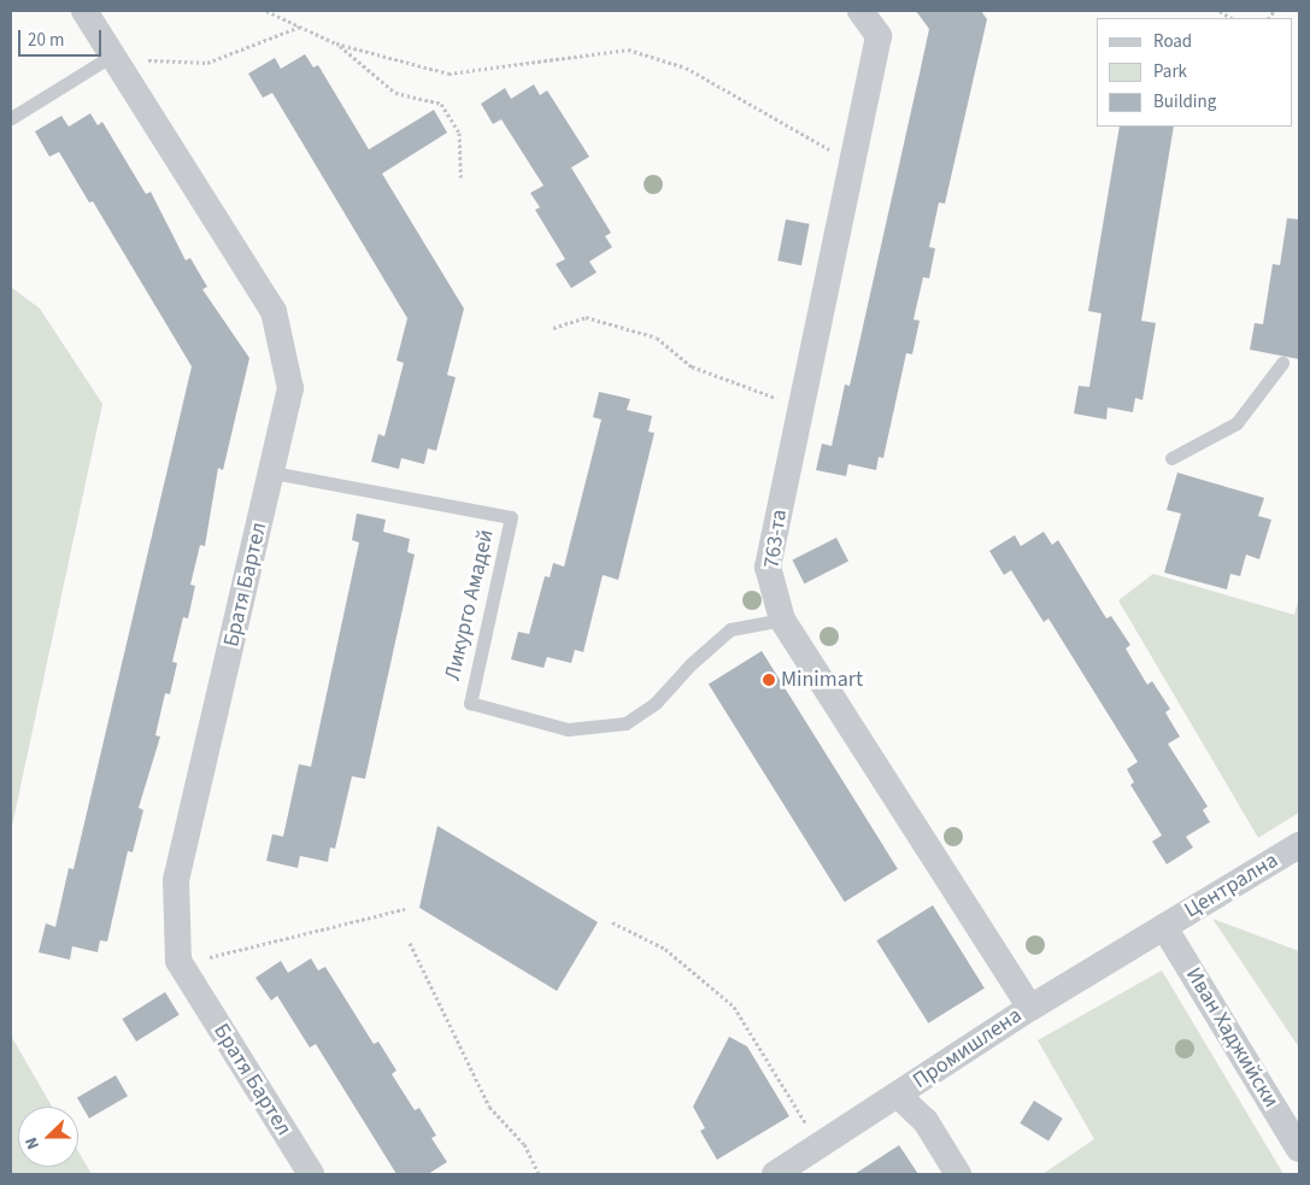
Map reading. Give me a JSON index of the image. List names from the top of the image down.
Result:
{
  "streets": {
    "street": [
      "763-та",
      "Братя Бартел",
      "Централна",
      "Иван Хаджийски",
      "Промишлена"
    ],
    "lane": ["Ликурго Амадей"]
  },
  "crossings": [
    ["763-та", "Ликурго Амадей"],
    ["763-та", "Промишлена"],
    ["Братя Бартел", "Ликурго Амадей"],
    ["Централна", "Иван Хаджийски"],
    ["Централна", "Промишлена"],
    ["Иван Хаджийски", "Промишлена"]
  ],
  "places": ["Minimart"],
  "legend": ["Road", "Park", "Building"],
  "scale_bar": "20 m",
  "north": "left"
}
